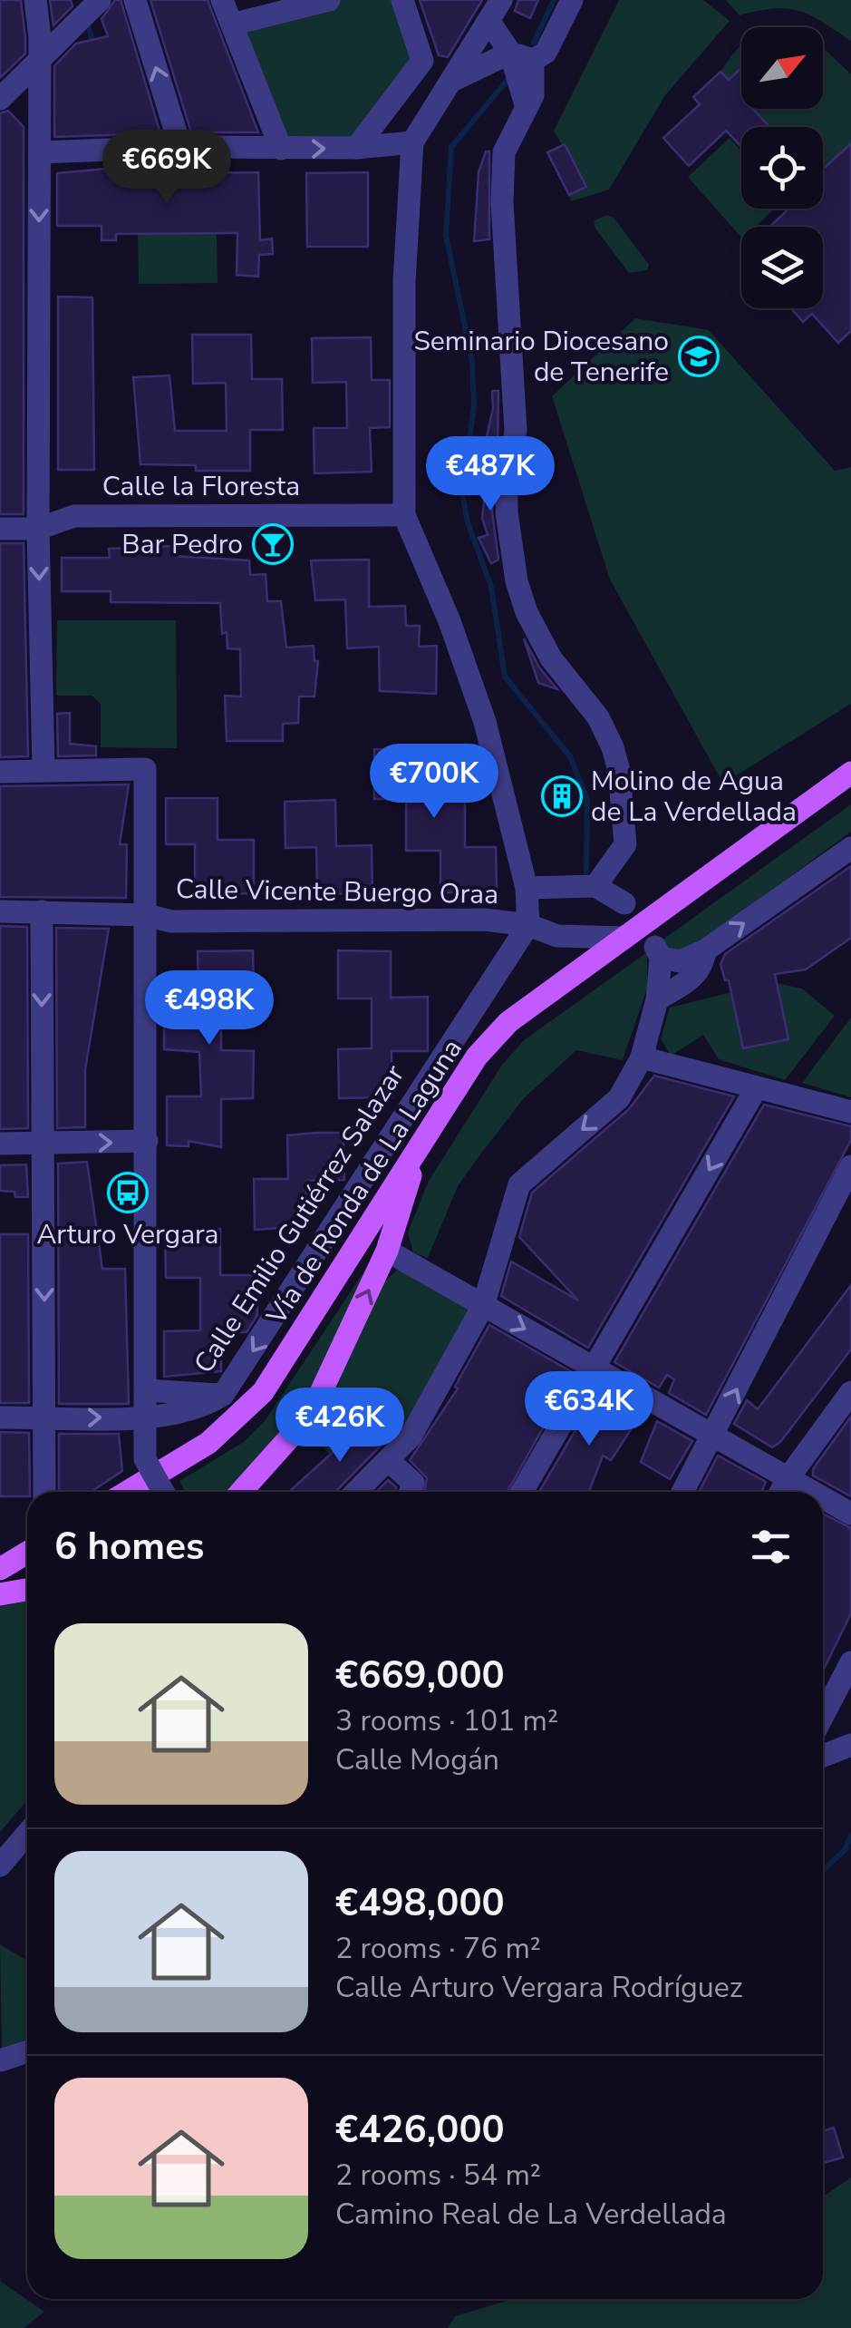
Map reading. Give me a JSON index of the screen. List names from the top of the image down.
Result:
{
  "streets": {
    "main road": ["Vía de Ronda de La Laguna"],
    "street": ["Calle la Floresta", "Calle Vicente Buergo Oraa", "Calle Emilio Gutiérrez Salazar"]
  },
  "crossings": [
    ["Calle Vicente Buergo Oraa", "Vía de Ronda de La Laguna"],
    ["Calle Vicente Buergo Oraa", "Calle Emilio Gutiérrez Salazar"]
  ],
  "places": {
    "school or university": ["Seminario Diocesano de Tenerife"],
    "bar": ["Bar Pedro"],
    "building": ["Molino de Agua de La Verdellada"],
    "bus stop": ["Arturo Vergara"]
  },
  "north": "top right",
  "page": {
    "price": [
      "€669K",
      "€487K",
      "€700K",
      "€498K",
      "€634K",
      "€426K"
    ],
    "heading": "6 homes",
    "list": [
      {
        "name": "€669,000",
        "note": "3 rooms · 101 m² · Calle Mogán"
      },
      {
        "name": "€498,000",
        "note": "2 rooms · 76 m² · Calle Arturo Vergara Rodríguez"
      },
      {
        "name": "€426,000",
        "note": "2 rooms · 54 m² · Camino Real de La Verdellada"
      }
    ]
  }
}
